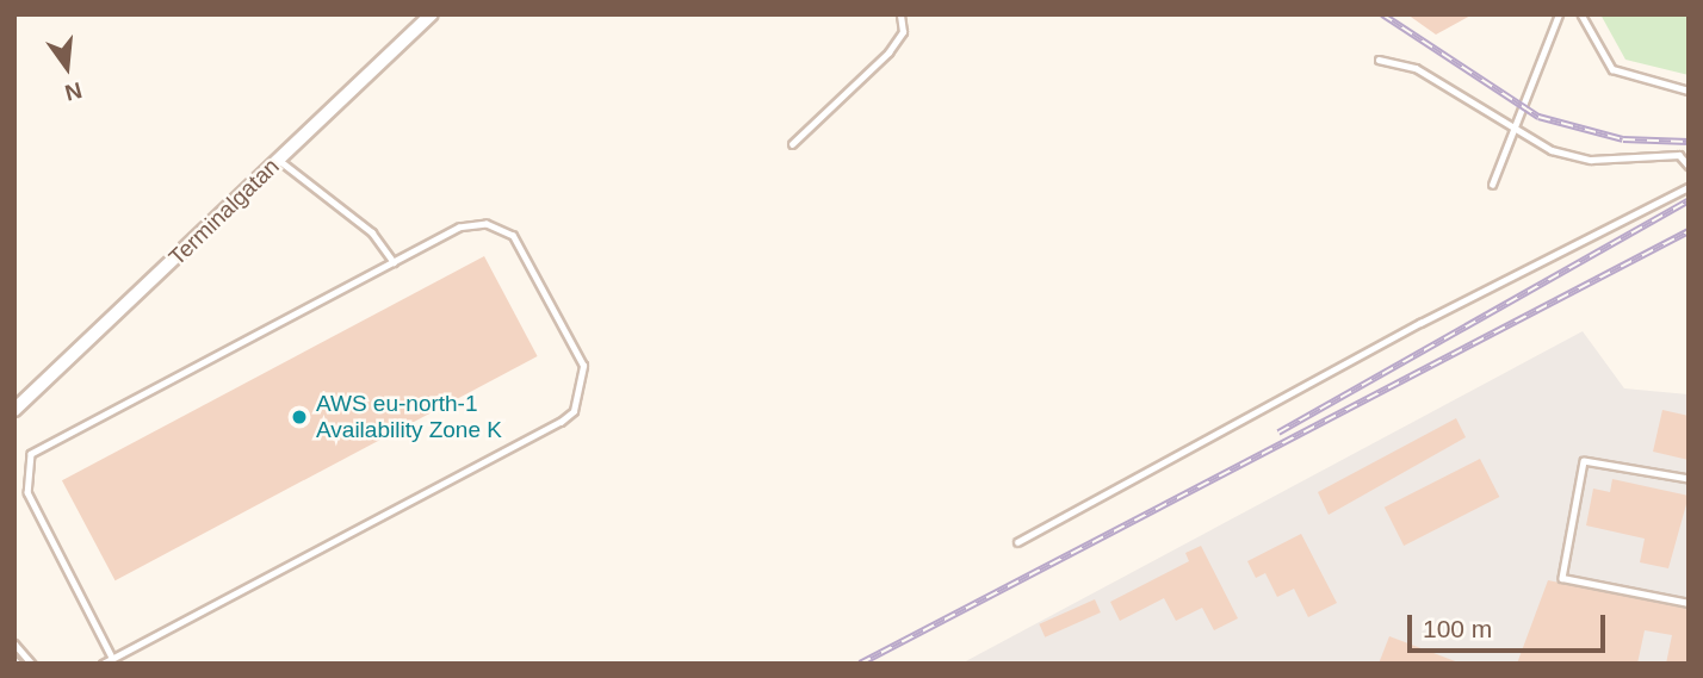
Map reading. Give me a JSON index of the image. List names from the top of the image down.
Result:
{
  "streets": {
    "street": ["Terminalgatan"]
  },
  "places": ["AWS eu-north-1 Availability Zone K"],
  "scale_bar": "100 m",
  "north": "bottom"
}
